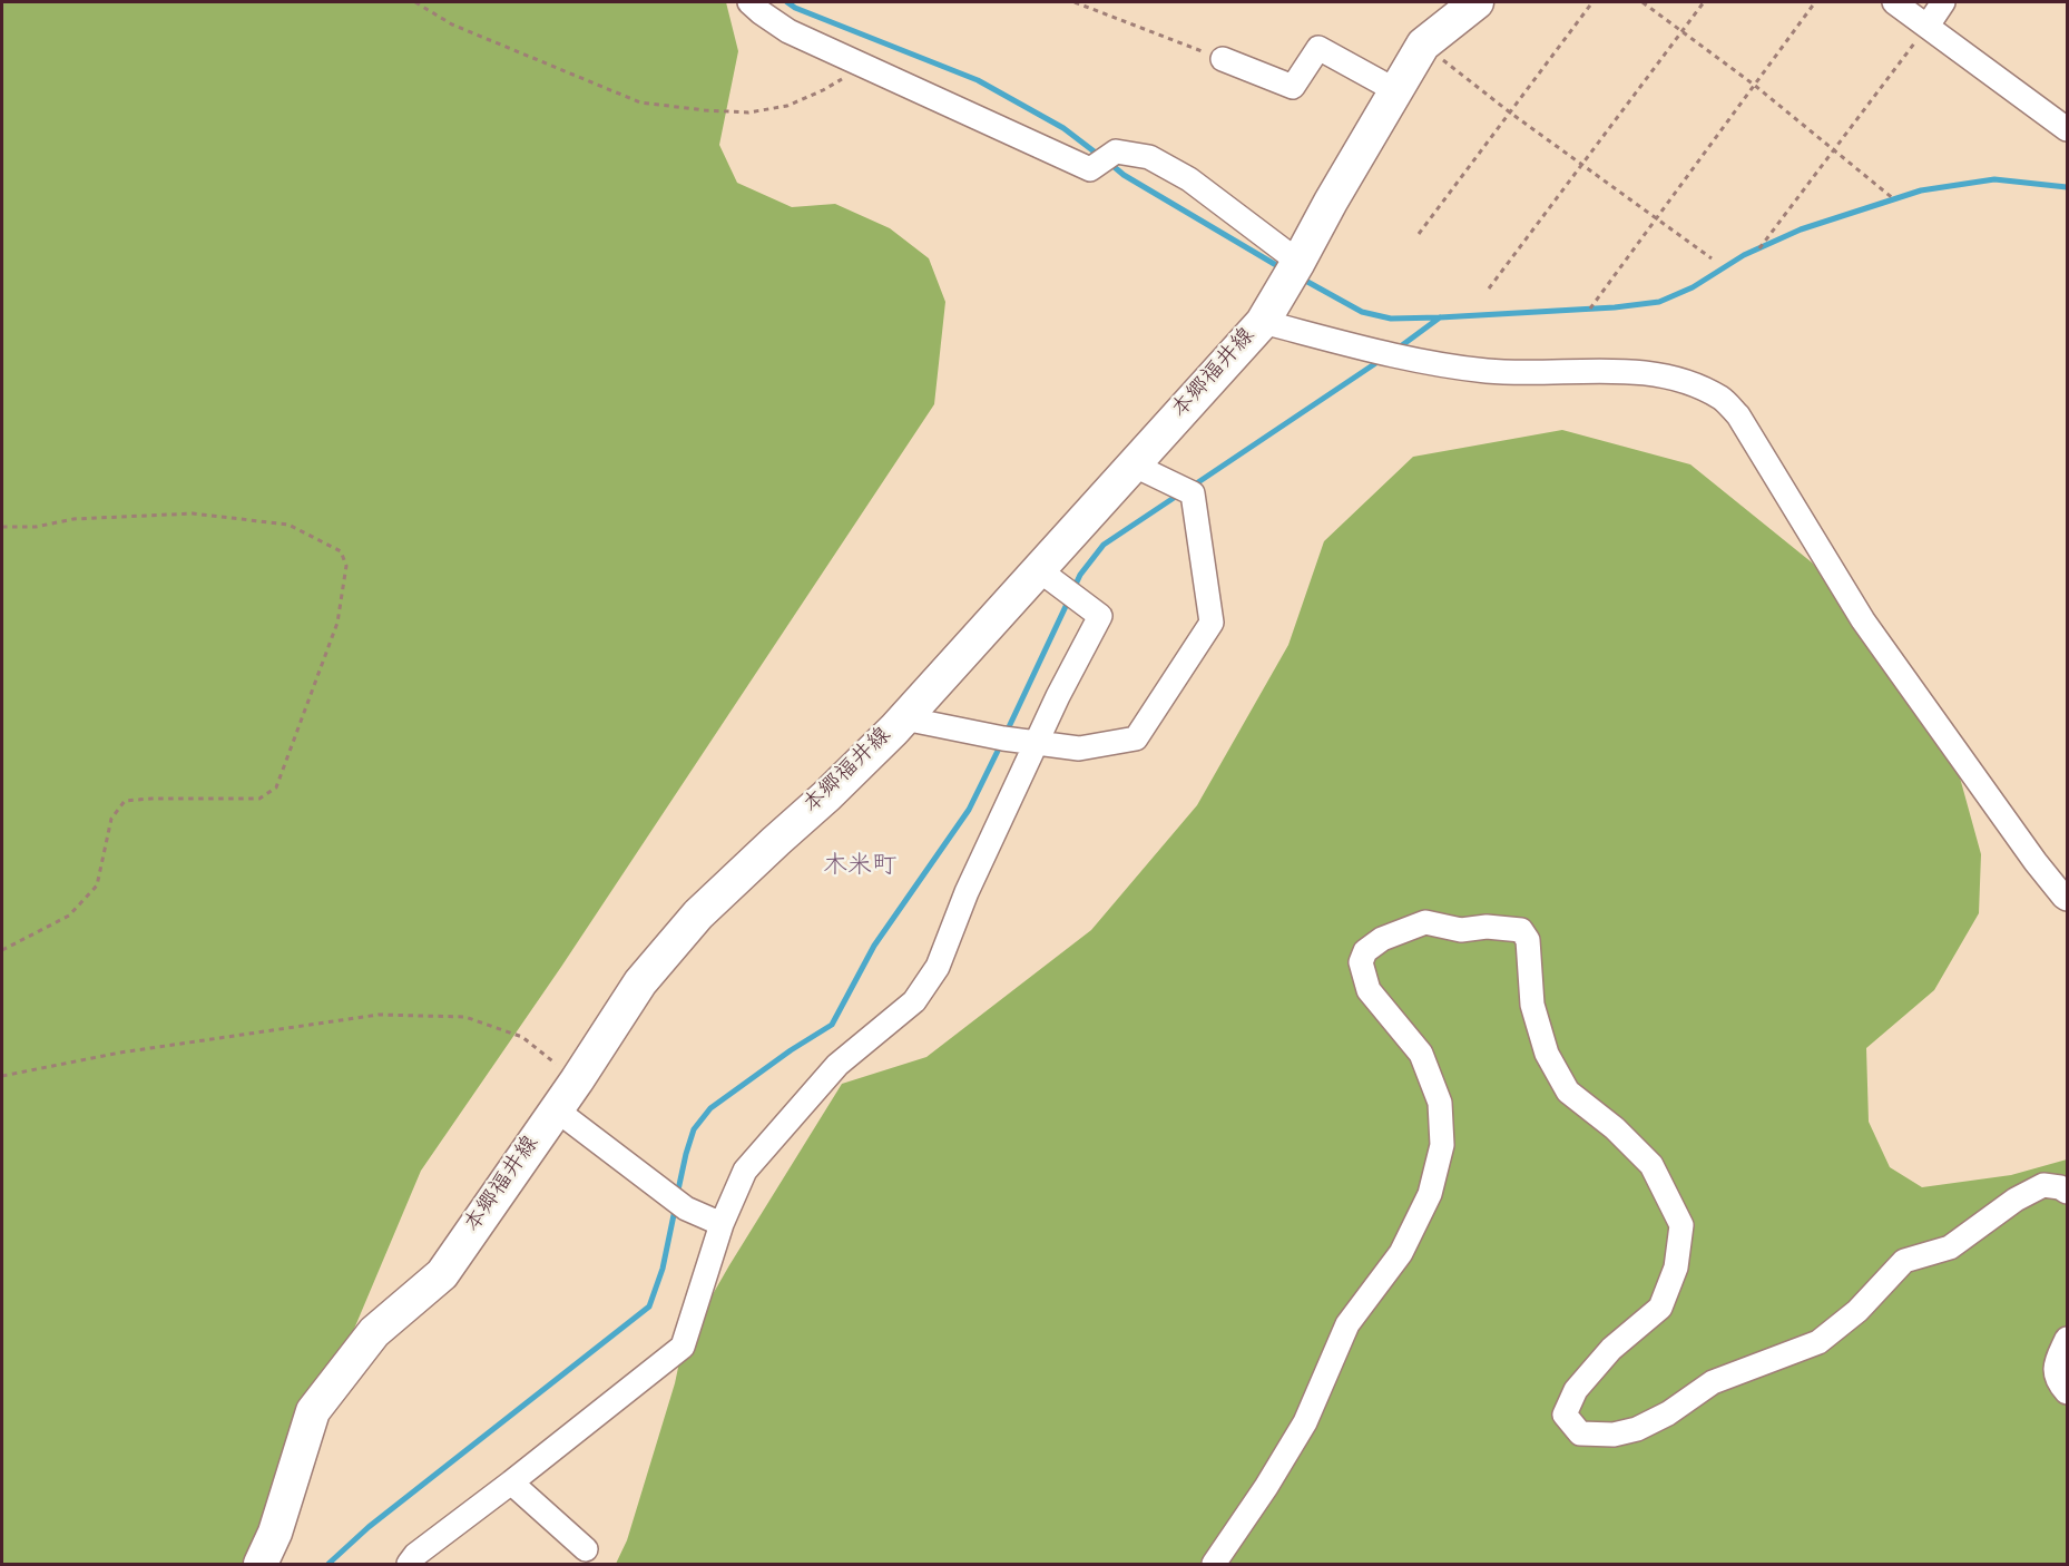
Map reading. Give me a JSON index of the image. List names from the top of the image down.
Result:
{
  "streets": {
    "main road": ["本郷福井線"]
  },
  "districts": ["木米町"]
}
